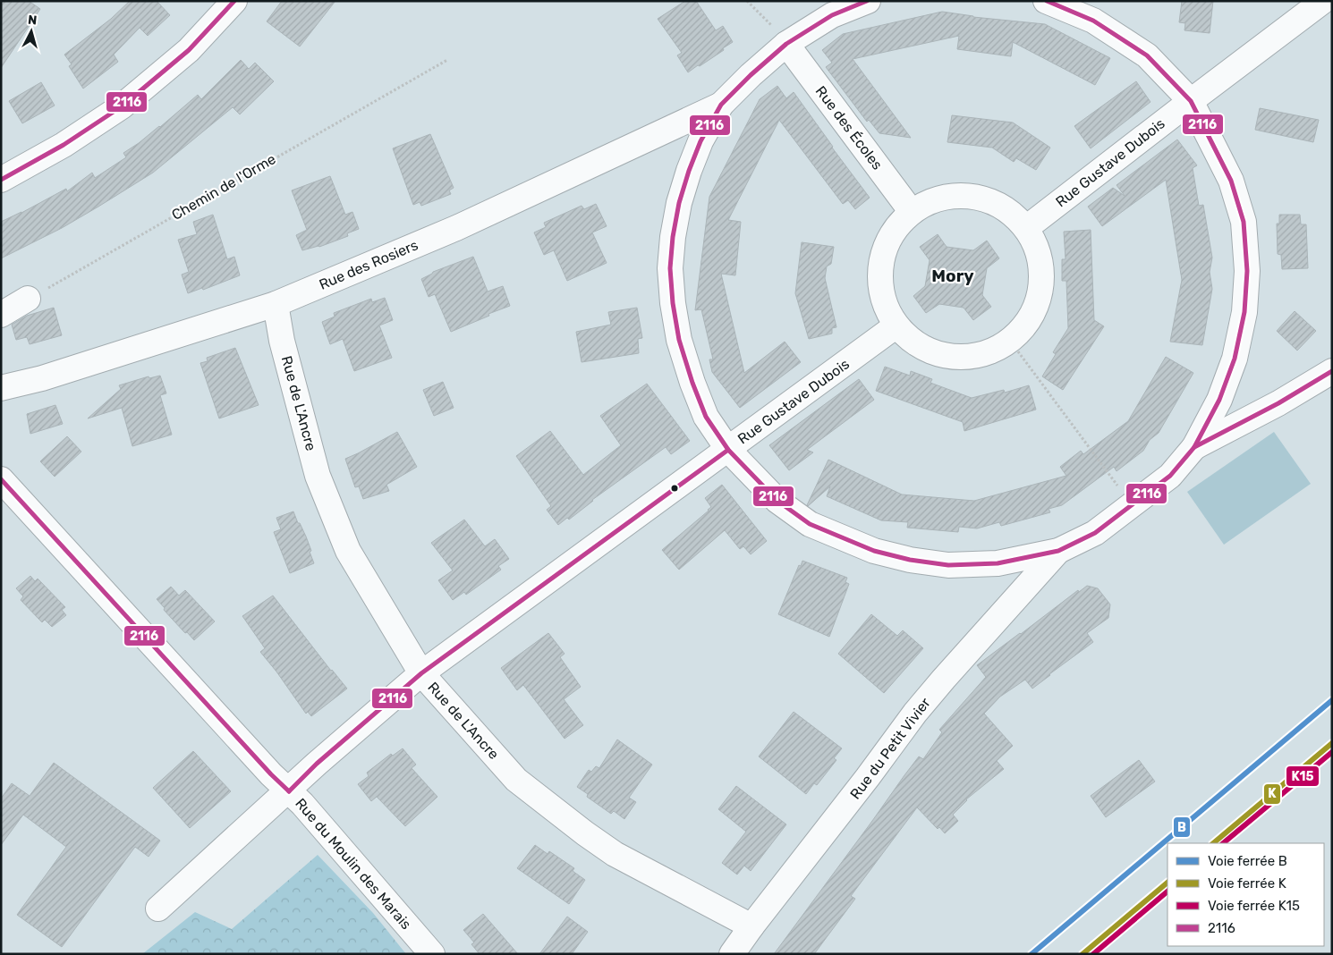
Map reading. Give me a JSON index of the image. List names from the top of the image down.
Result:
{
  "streets": {
    "street": [
      "Rue des Écoles",
      "Rue Gustave Dubois",
      "Rue des Rosiers",
      "Rue de L'Ancre",
      "Rue du Petit Vivier",
      "Rue du Moulin des Marais"
    ],
    "path": ["Chemin de l'Orme"]
  },
  "crossings": [
    ["Rue Gustave Dubois", "Rue de L'Ancre"],
    ["Rue Gustave Dubois", "Rue du Moulin des Marais"],
    ["Rue des Rosiers", "Rue de L'Ancre"],
    ["Rue de L'Ancre", "Rue du Petit Vivier"]
  ],
  "districts": ["Mory"],
  "lines": [
    "transit line 2116",
    "rail line B",
    "rail line K",
    "rail line K15"
  ],
  "legend": [
    "Voie ferrée B",
    "Voie ferrée K",
    "Voie ferrée K15",
    "2116"
  ],
  "north": "top"
}
